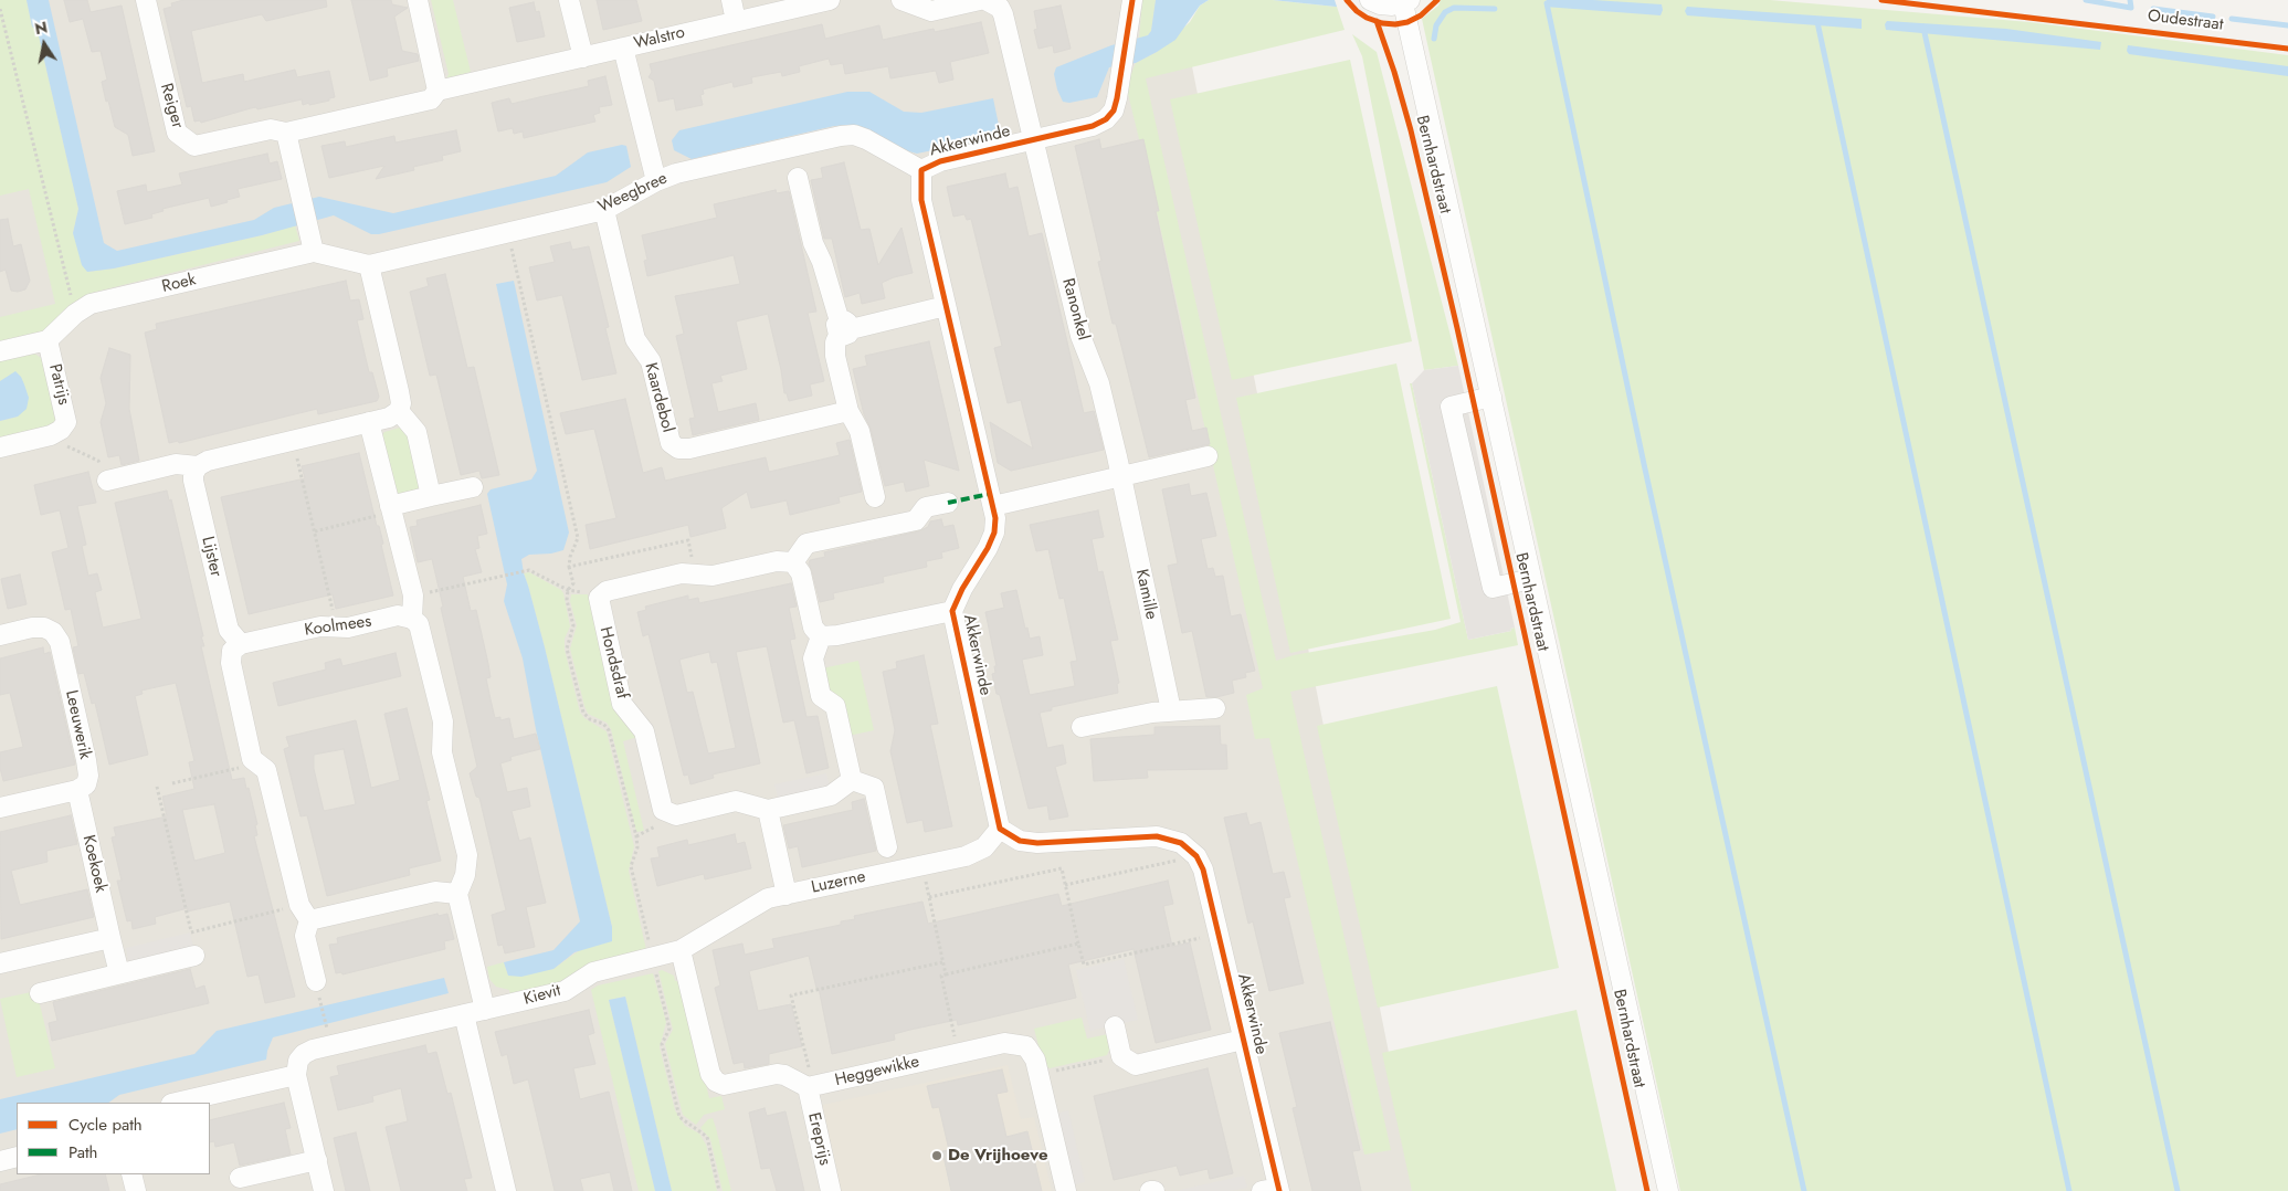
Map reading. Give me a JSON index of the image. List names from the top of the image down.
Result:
{
  "streets": {
    "street": [
      "Walstro",
      "Reiger",
      "Akkerwinde",
      "Bernhardstraat",
      "Weegbree",
      "Roek",
      "Ranonkel",
      "Patrijs",
      "Kaardebol",
      "Lijster",
      "Kamille",
      "Koolmees",
      "Hondsdraf",
      "Leeuwerik",
      "Koekoek",
      "Luzerne",
      "Kievit",
      "Heggewikke",
      "Ereprijs"
    ],
    "cycle path": ["Oudestraat"]
  },
  "crossings": [
    ["Walstro", "Reiger"],
    ["Akkerwinde", "Weegbree"],
    ["Akkerwinde", "Ranonkel"],
    ["Akkerwinde", "Luzerne"],
    ["Weegbree", "Roek"],
    ["Weegbree", "Kaardebol"],
    ["Roek", "Patrijs"],
    ["Ranonkel", "Kamille"],
    ["Lijster", "Koolmees"],
    ["Leeuwerik", "Koekoek"],
    ["Luzerne", "Kievit"],
    ["Heggewikke", "Ereprijs"]
  ],
  "places": ["De Vrijhoeve"],
  "legend": ["Cycle path", "Path"],
  "north": "top"
}
